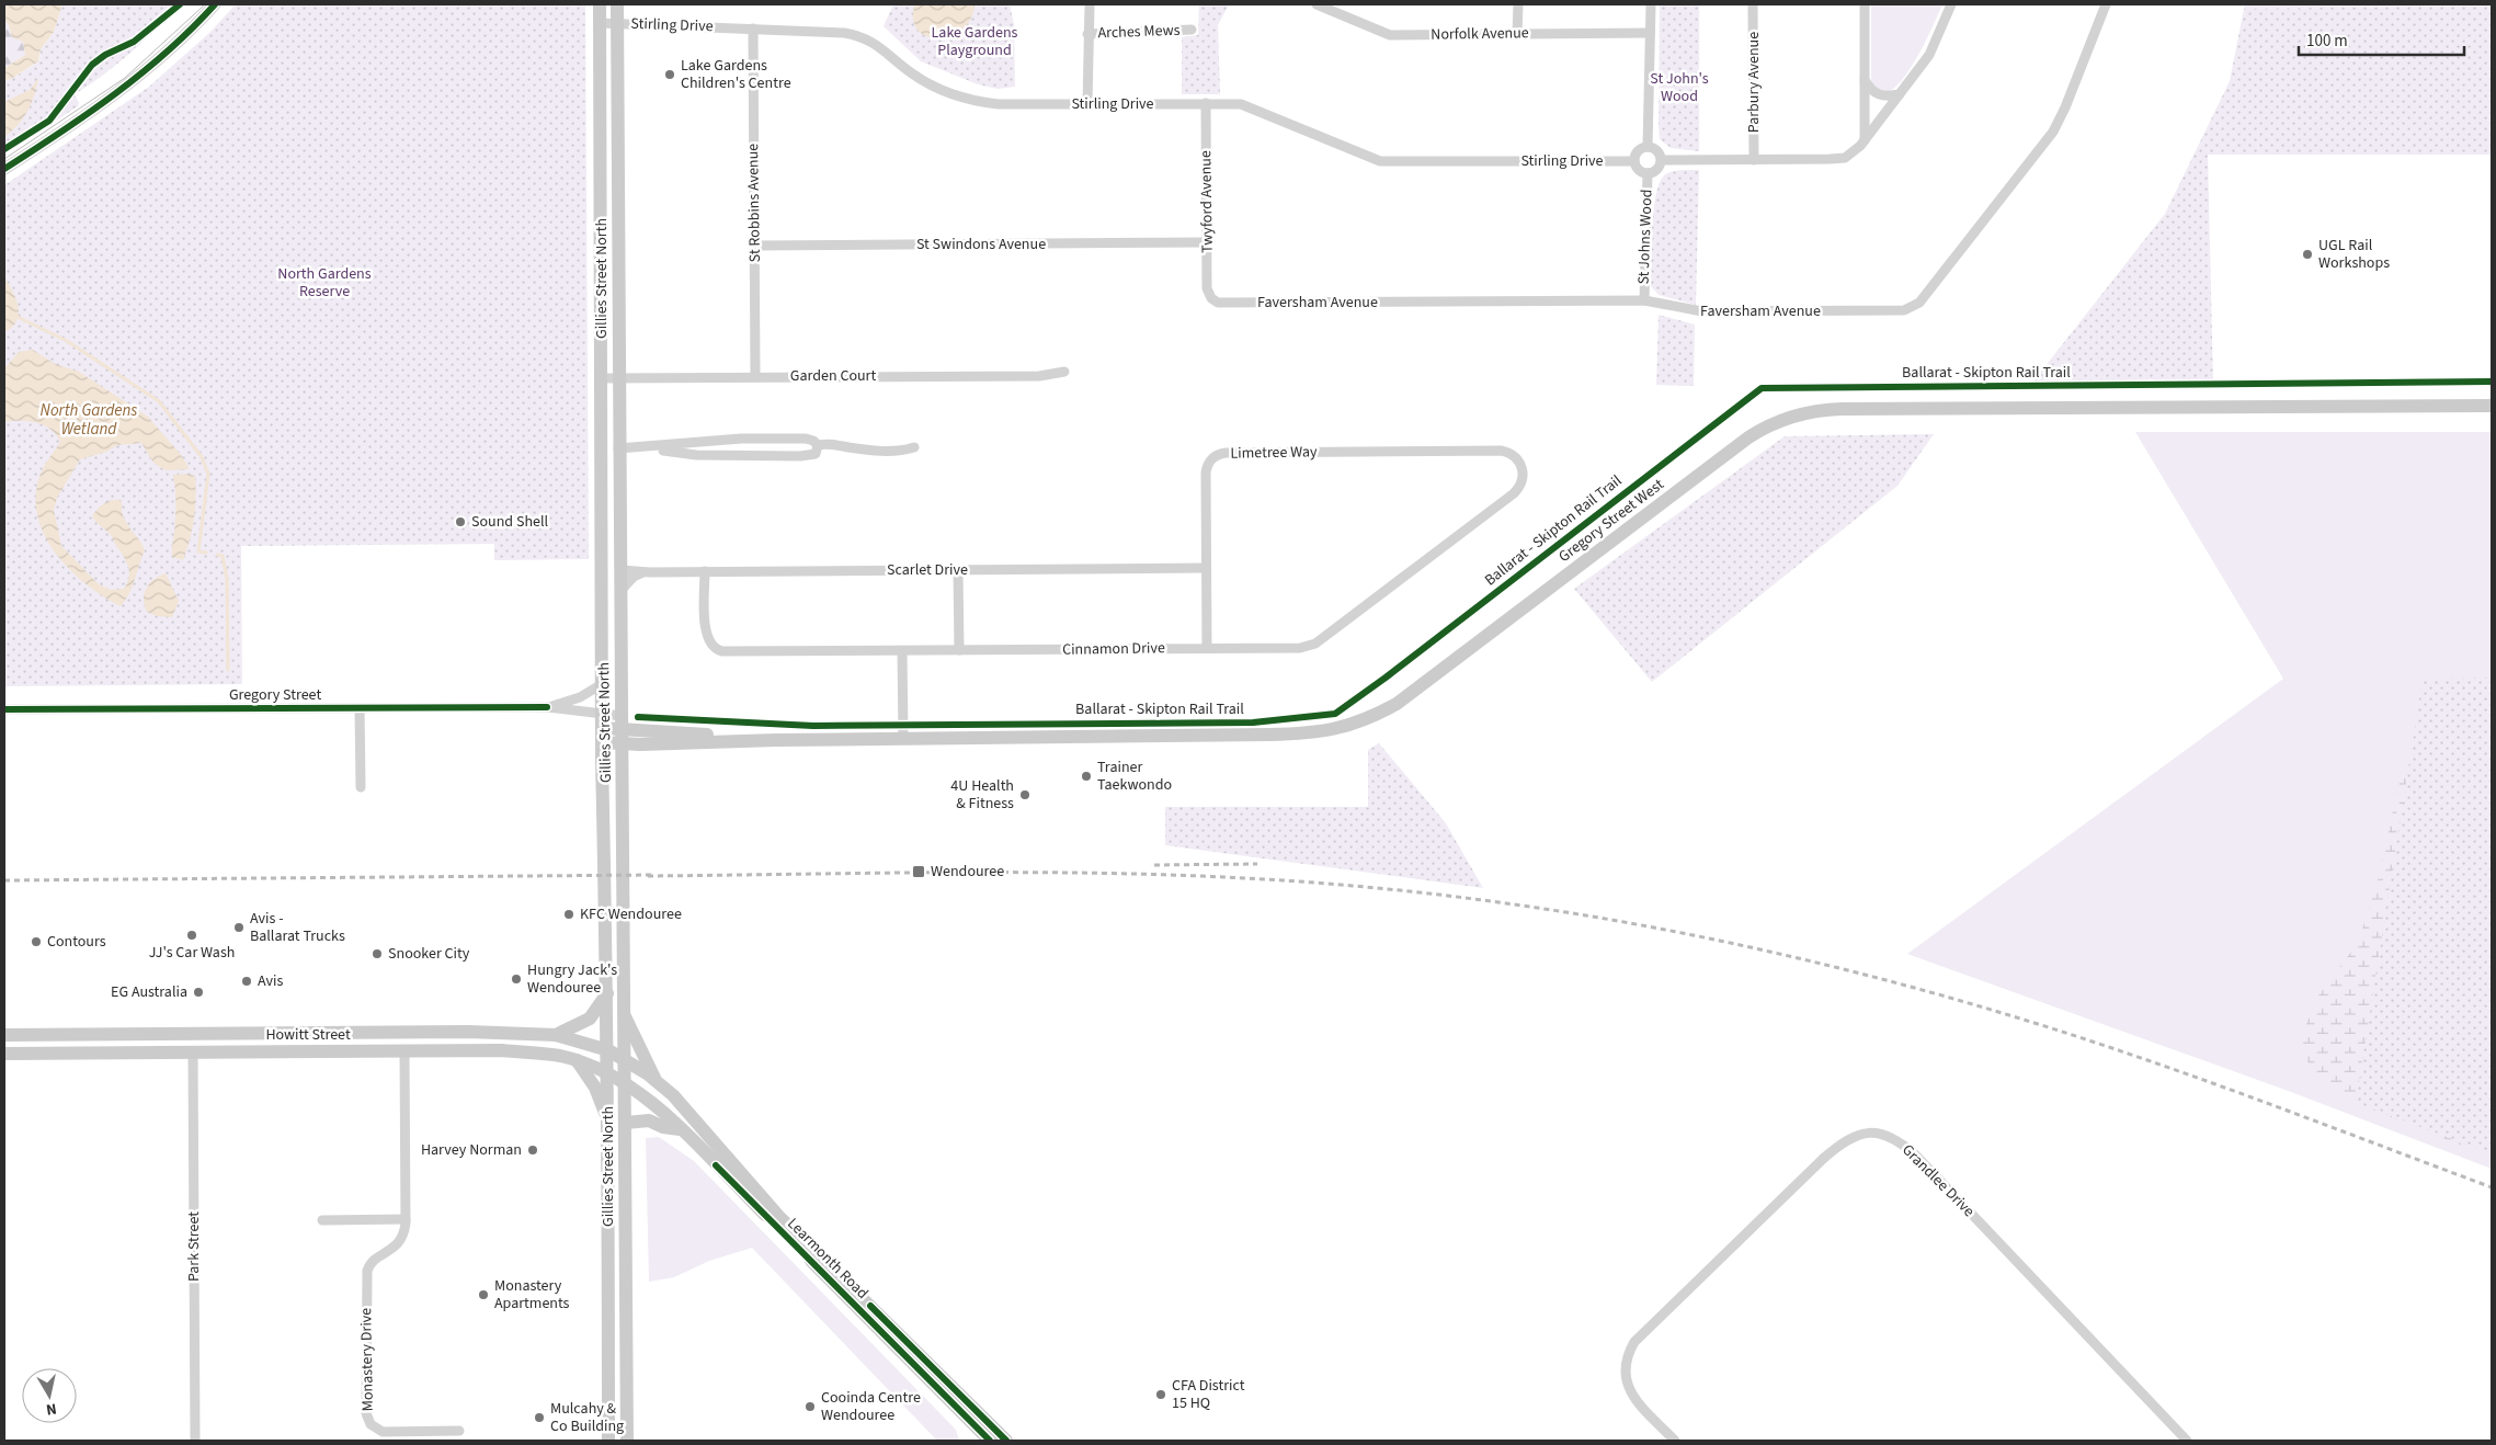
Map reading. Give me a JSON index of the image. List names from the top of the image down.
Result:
{
  "streets": {
    "main road": [
      "Gillies Street North",
      "Gregory Street West",
      "Howitt Street",
      "Learmonth Road"
    ],
    "street": [
      "Stirling Drive",
      "Arches Mews",
      "Norfolk Avenue",
      "Parbury Avenue",
      "Twyford Avenue",
      "St Robbins Avenue",
      "St Johns Wood",
      "St Swindons Avenue",
      "Faversham Avenue",
      "Garden Court",
      "Limetree Way",
      "Scarlet Drive",
      "Cinnamon Drive",
      "Gregory Street",
      "Grandlee Drive",
      "Park Street",
      "Monastery Drive"
    ],
    "cycle path": ["Ballarat - Skipton Rail Trail"]
  },
  "crossings": [
    ["Stirling Drive", "Twyford Avenue"],
    ["Stirling Drive", "St Robbins Avenue"],
    ["Stirling Drive", "St Johns Wood"],
    ["Stirling Drive", "Gillies Street North"],
    ["Twyford Avenue", "St Swindons Avenue"],
    ["Twyford Avenue", "Faversham Avenue"],
    ["St Robbins Avenue", "St Swindons Avenue"],
    ["St Robbins Avenue", "Garden Court"],
    ["St Johns Wood", "Faversham Avenue"],
    ["Gillies Street North", "Garden Court"],
    ["Gillies Street North", "Gregory Street West"],
    ["Gillies Street North", "Scarlet Drive"],
    ["Gillies Street North", "Gregory Street"],
    ["Gillies Street North", "Howitt Street"],
    ["Gillies Street North", "Learmonth Road"],
    ["Limetree Way", "Scarlet Drive"],
    ["Limetree Way", "Cinnamon Drive"],
    ["Gregory Street West", "Gregory Street"],
    ["Scarlet Drive", "Cinnamon Drive"],
    ["Howitt Street", "Park Street"],
    ["Howitt Street", "Learmonth Road"],
    ["Howitt Street", "Monastery Drive"]
  ],
  "water": ["North Gardens Wetland"],
  "parks": ["Lake Gardens Playground", "St John's Wood", "North Gardens Reserve"],
  "places": {
    "other": [
      "Lake Gardens Children's Centre",
      "UGL Rail Workshops",
      "Sound Shell",
      "Trainer Taekwondo",
      "4U Health & Fitness",
      "KFC Wendouree",
      "Avis - Ballarat Trucks",
      "JJ's Car Wash",
      "Contours",
      "Snooker City",
      "Hungry Jack's Wendouree",
      "Avis",
      "EG Australia",
      "Harvey Norman",
      "Monastery Apartments",
      "CFA District 15 HQ",
      "Cooinda Centre Wendouree",
      "Mulcahy & Co Building"
    ],
    "transit": ["Wendouree"]
  },
  "scale_bar": "100 m",
  "north": "bottom"
}
